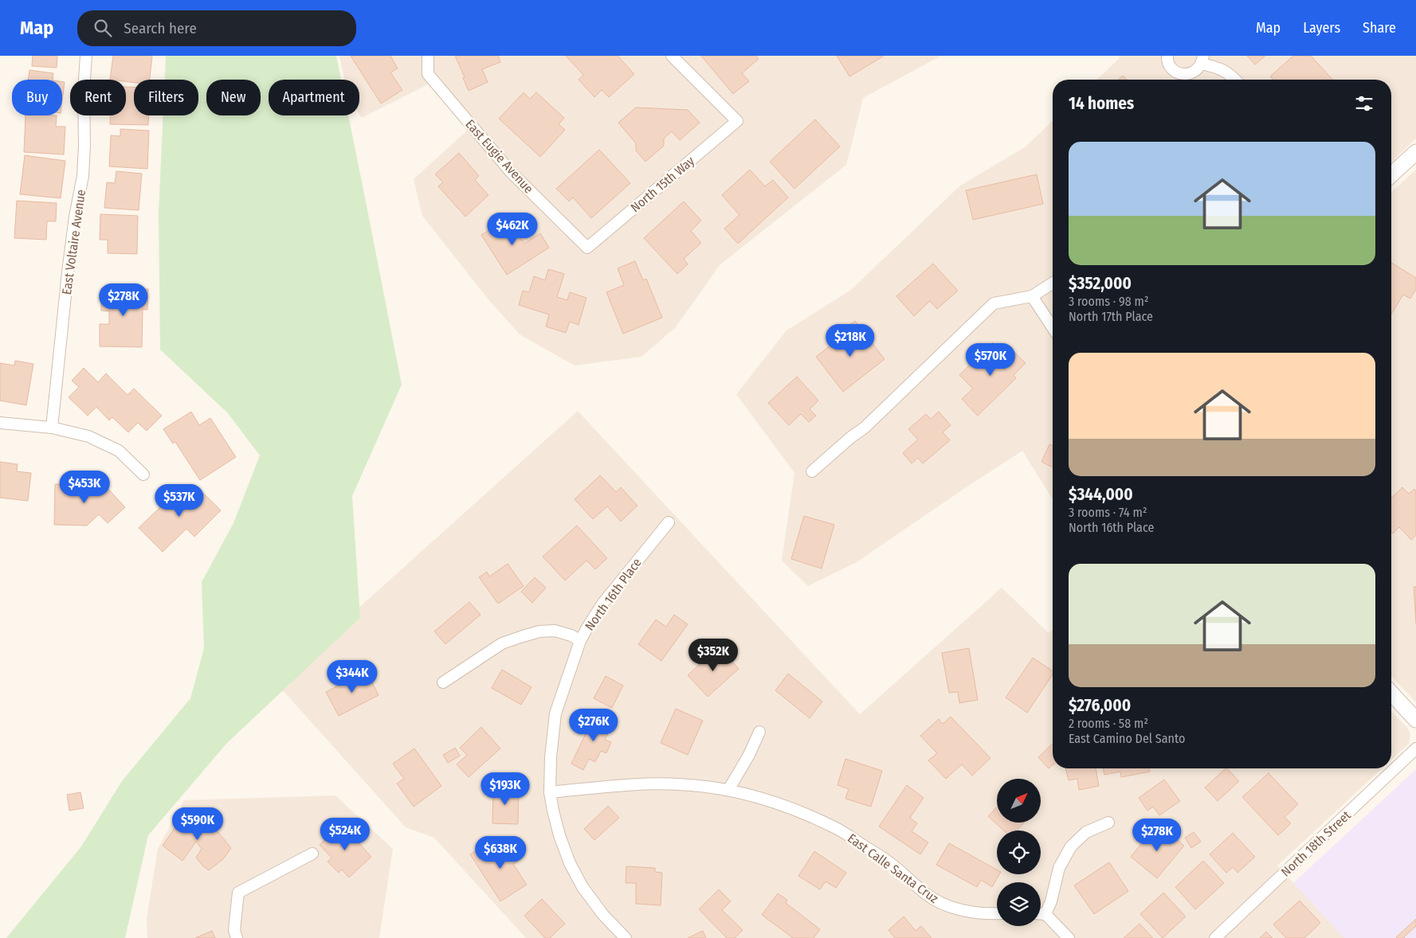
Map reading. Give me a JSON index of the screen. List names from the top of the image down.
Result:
{
  "streets": {
    "street": [
      "East Eugie Avenue",
      "North 15th Way",
      "East Voltaire Avenue",
      "North 16th Place",
      "North 18th Street",
      "East Calle Santa Cruz"
    ]
  },
  "crossings": [
    ["East Eugie Avenue", "North 15th Way"]
  ],
  "north": "top right",
  "page": {
    "header": "Map",
    "search": "Search here",
    "nav": ["Map", "Layers", "Share"],
    "chip": [
      "Buy",
      "Rent",
      "Filters",
      "New",
      "Apartment"
    ],
    "heading": "14 homes",
    "list": [
      {
        "name": "$352,000",
        "note": "3 rooms · 98 m² · North 17th Place"
      },
      {
        "name": "$344,000",
        "note": "3 rooms · 74 m² · North 16th Place"
      },
      {
        "name": "$276,000",
        "note": "2 rooms · 58 m² · East Camino Del Santo"
      }
    ],
    "price": [
      "$462K",
      "$278K",
      "$218K",
      "$570K",
      "$453K",
      "$537K",
      "$352K",
      "$344K",
      "$276K",
      "$193K",
      "$590K",
      "$524K",
      "$278K",
      "$638K"
    ]
  }
}
